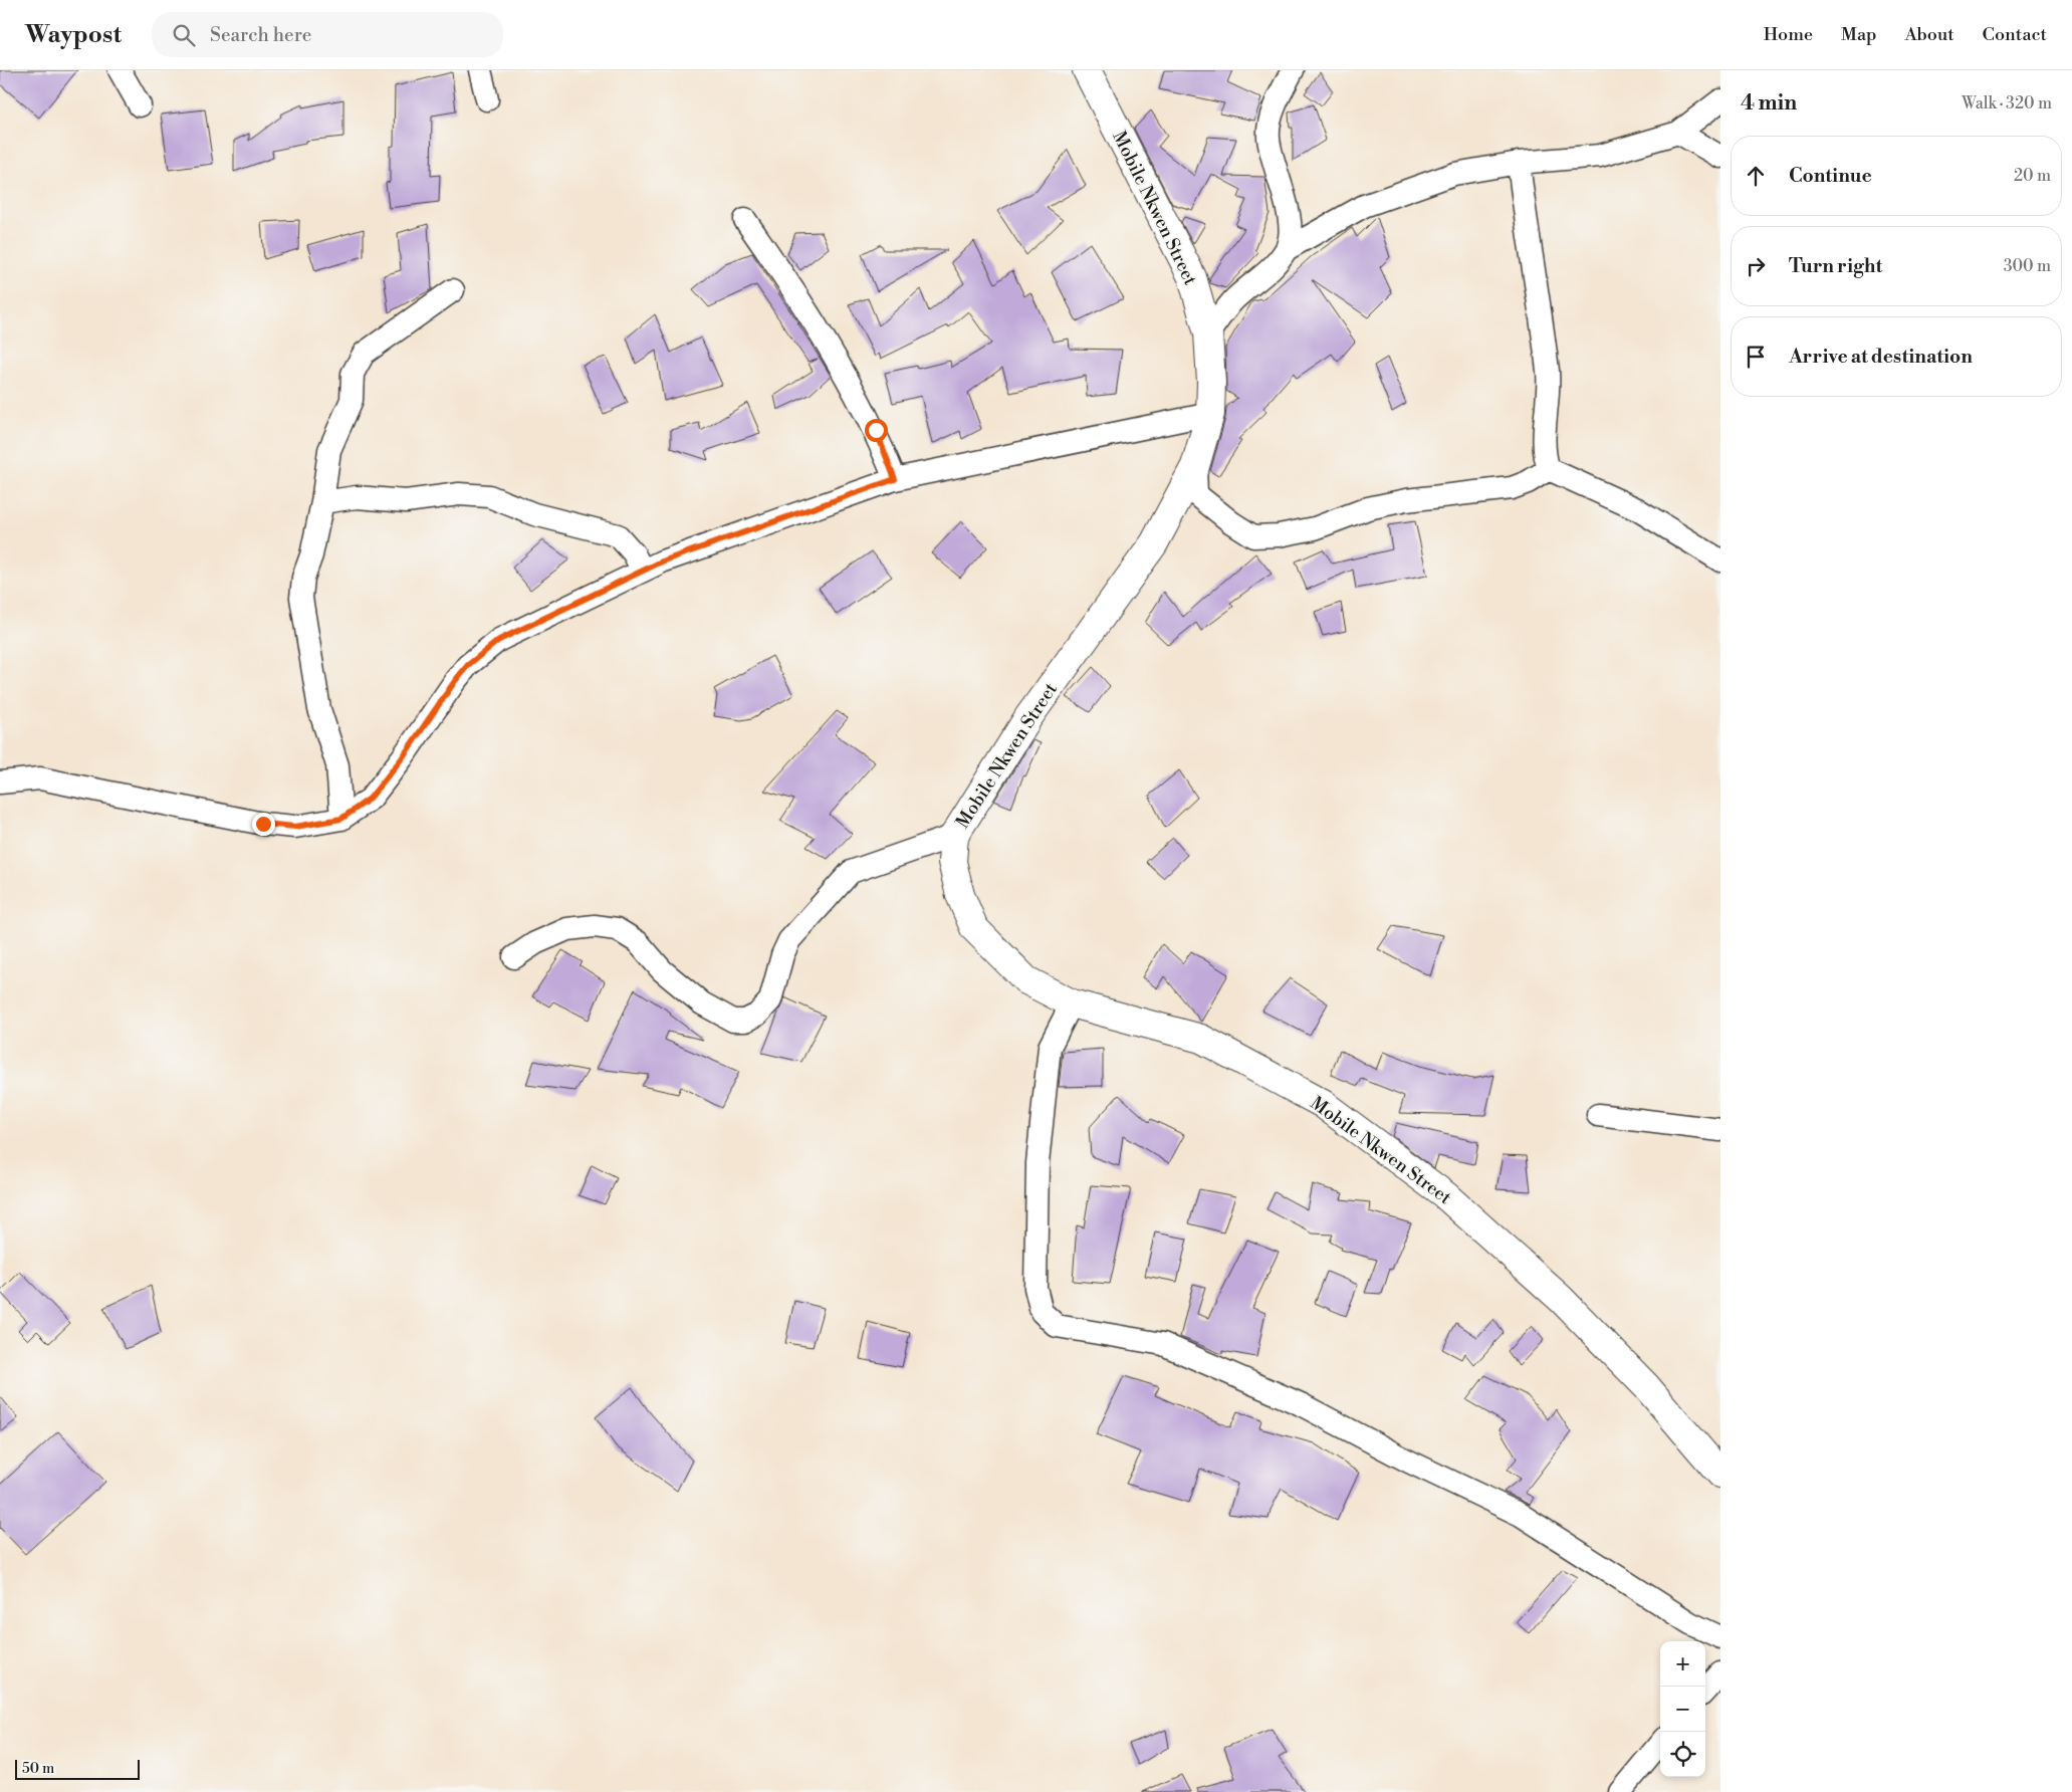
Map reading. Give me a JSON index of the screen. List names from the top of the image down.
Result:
{
  "streets": {
    "highway": ["Mobile Nkwen Street"]
  },
  "scale_bar": "50 m",
  "page": {
    "header": "Waypost",
    "search": "Search here",
    "nav": [
      "Home",
      "Map",
      "About",
      "Contact"
    ],
    "heading": ["4 min", "Walk · 320 m"],
    "list": [
      ["Continue", "20 m"],
      ["Turn right", "300 m"],
      "Arrive at destination"
    ],
    "map_buttons": ["+", "−"],
    "scale": "50 m"
  }
}
